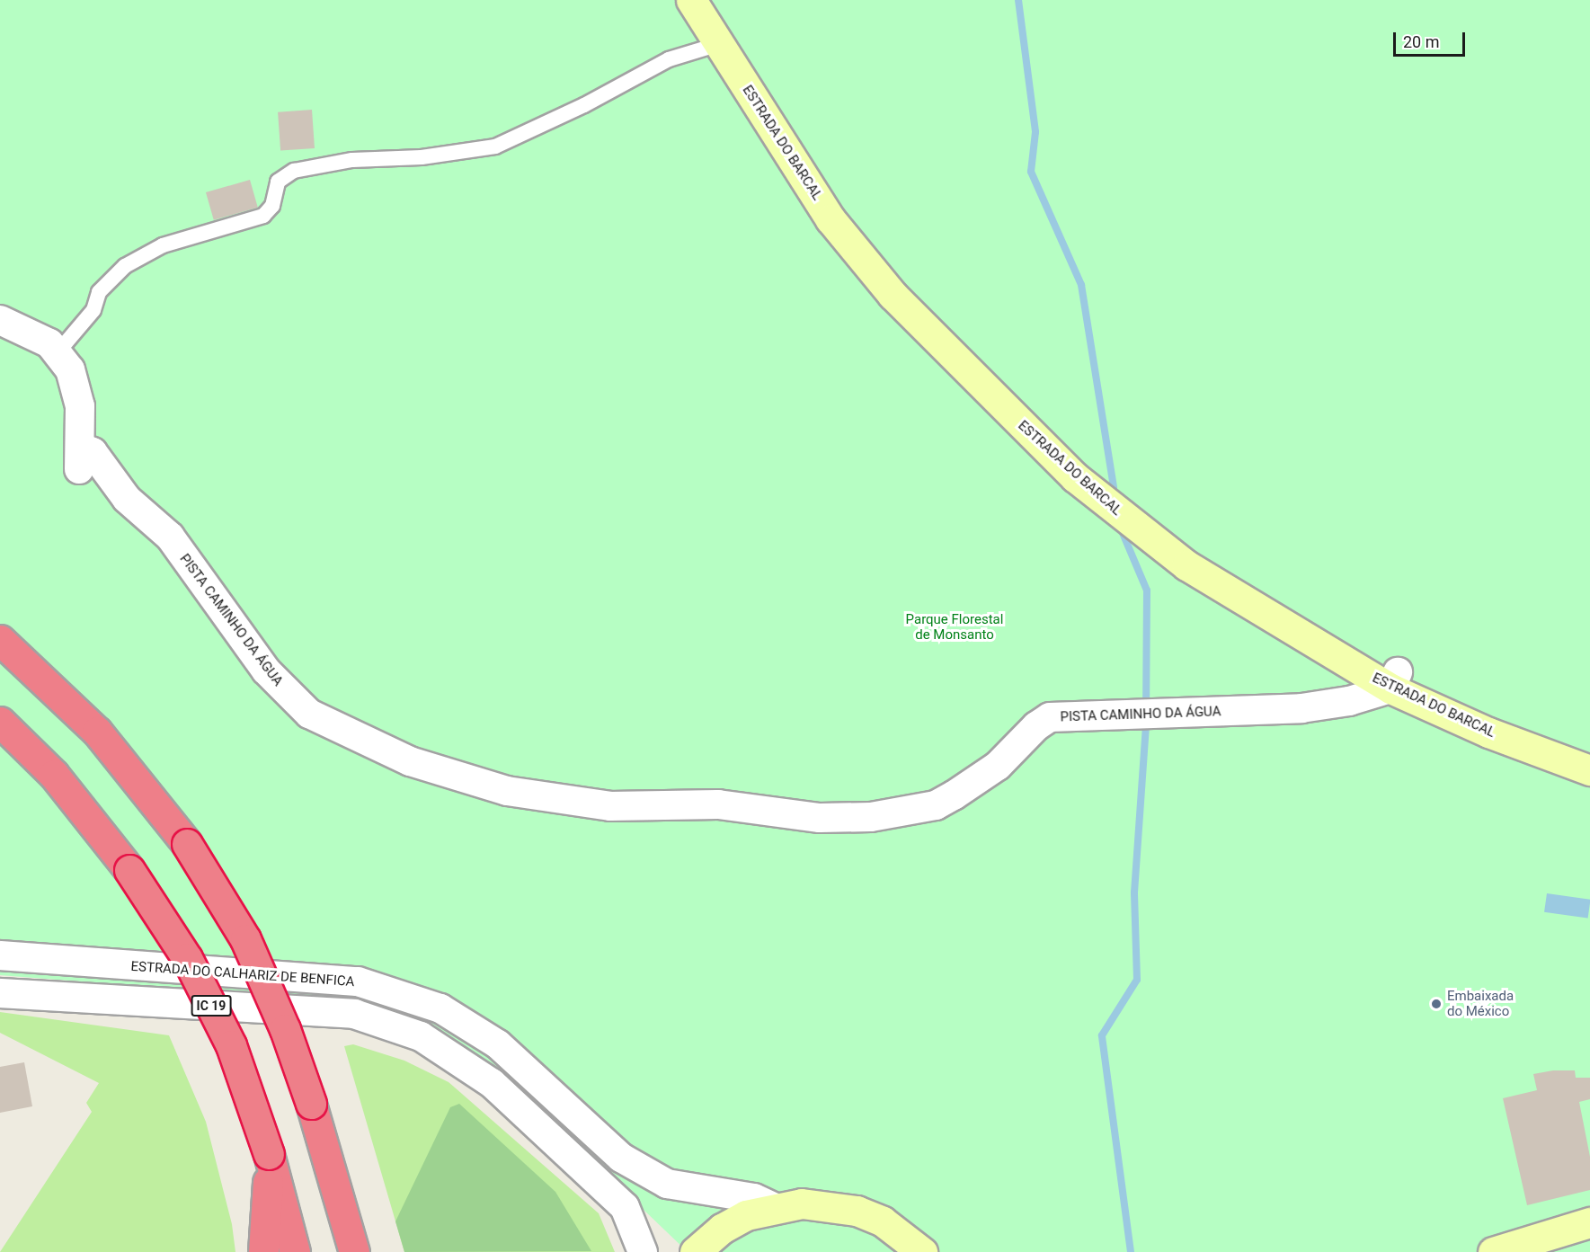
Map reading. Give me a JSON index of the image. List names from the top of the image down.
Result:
{
  "streets": {
    "highway": ["IC 19"],
    "street": ["ESTRADA DO BARCAL", "PISTA CAMINHO DA ÁGUA", "ESTRADA DO CALHARIZ DE BENFICA"]
  },
  "crossings": [
    ["ESTRADA DO BARCAL", "PISTA CAMINHO DA ÁGUA"]
  ],
  "parks": ["Parque Florestal de Monsanto"],
  "places": ["Embaixada do México"],
  "scale_bar": "20 m"
}
